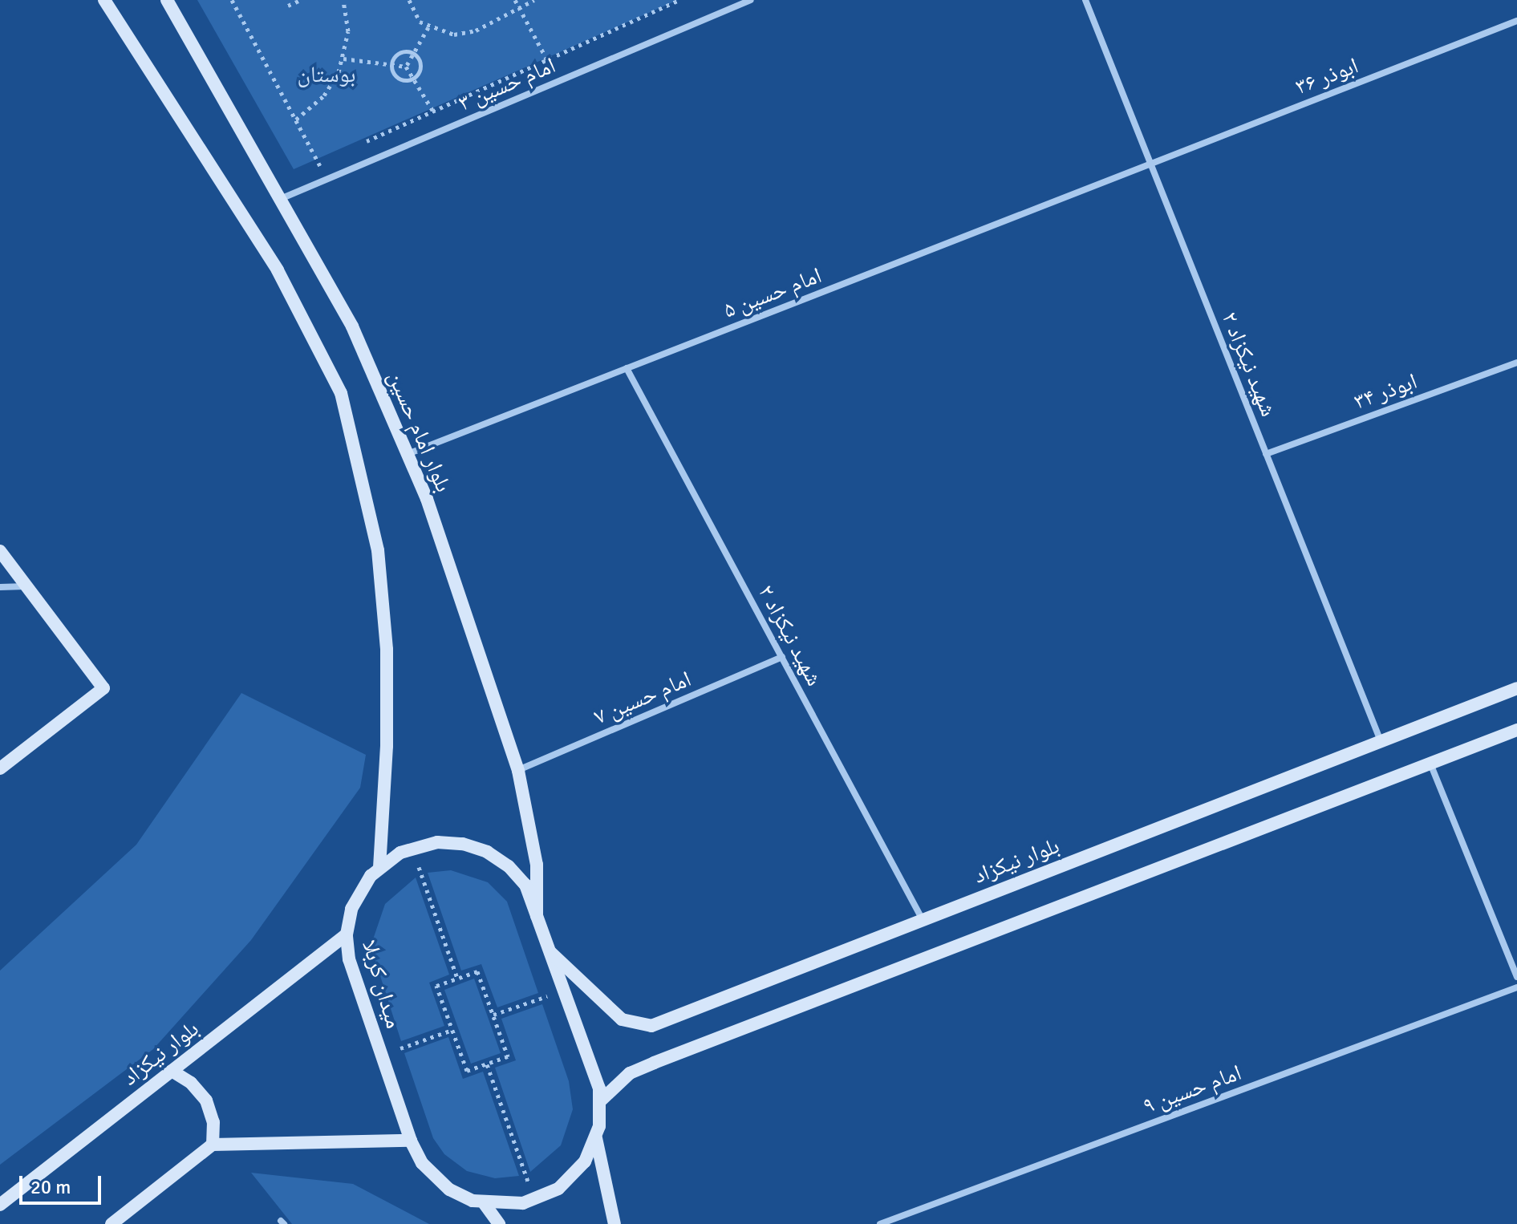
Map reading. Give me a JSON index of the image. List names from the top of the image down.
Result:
{
  "streets": {
    "main road": ["بلوار امام حسین", "بلوار نیکزاد", "میدان کربلا"],
    "street": [
      "ابوذر ۳۶",
      "امام حسین ۳",
      "امام حسین ۵",
      "شهید نیکزاد ۲",
      "ابوذر ۳۴",
      "امام حسین ۷",
      "امام حسین ۹"
    ]
  },
  "crossings": [
    ["ابوذر ۳۶", "امام حسین ۵"],
    ["ابوذر ۳۶", "شهید نیکزاد ۲"],
    ["امام حسین ۳", "بلوار امام حسین"],
    ["امام حسین ۵", "شهید نیکزاد ۲"],
    ["امام حسین ۵", "بلوار امام حسین"],
    ["شهید نیکزاد ۲", "ابوذر ۳۴"],
    ["شهید نیکزاد ۲", "امام حسین ۷"],
    ["شهید نیکزاد ۲", "بلوار نیکزاد"],
    ["بلوار امام حسین", "امام حسین ۷"],
    ["بلوار امام حسین", "میدان کربلا"],
    ["بلوار نیکزاد", "میدان کربلا"]
  ],
  "parks": ["بوستان"],
  "scale_bar": "20 m"
}
